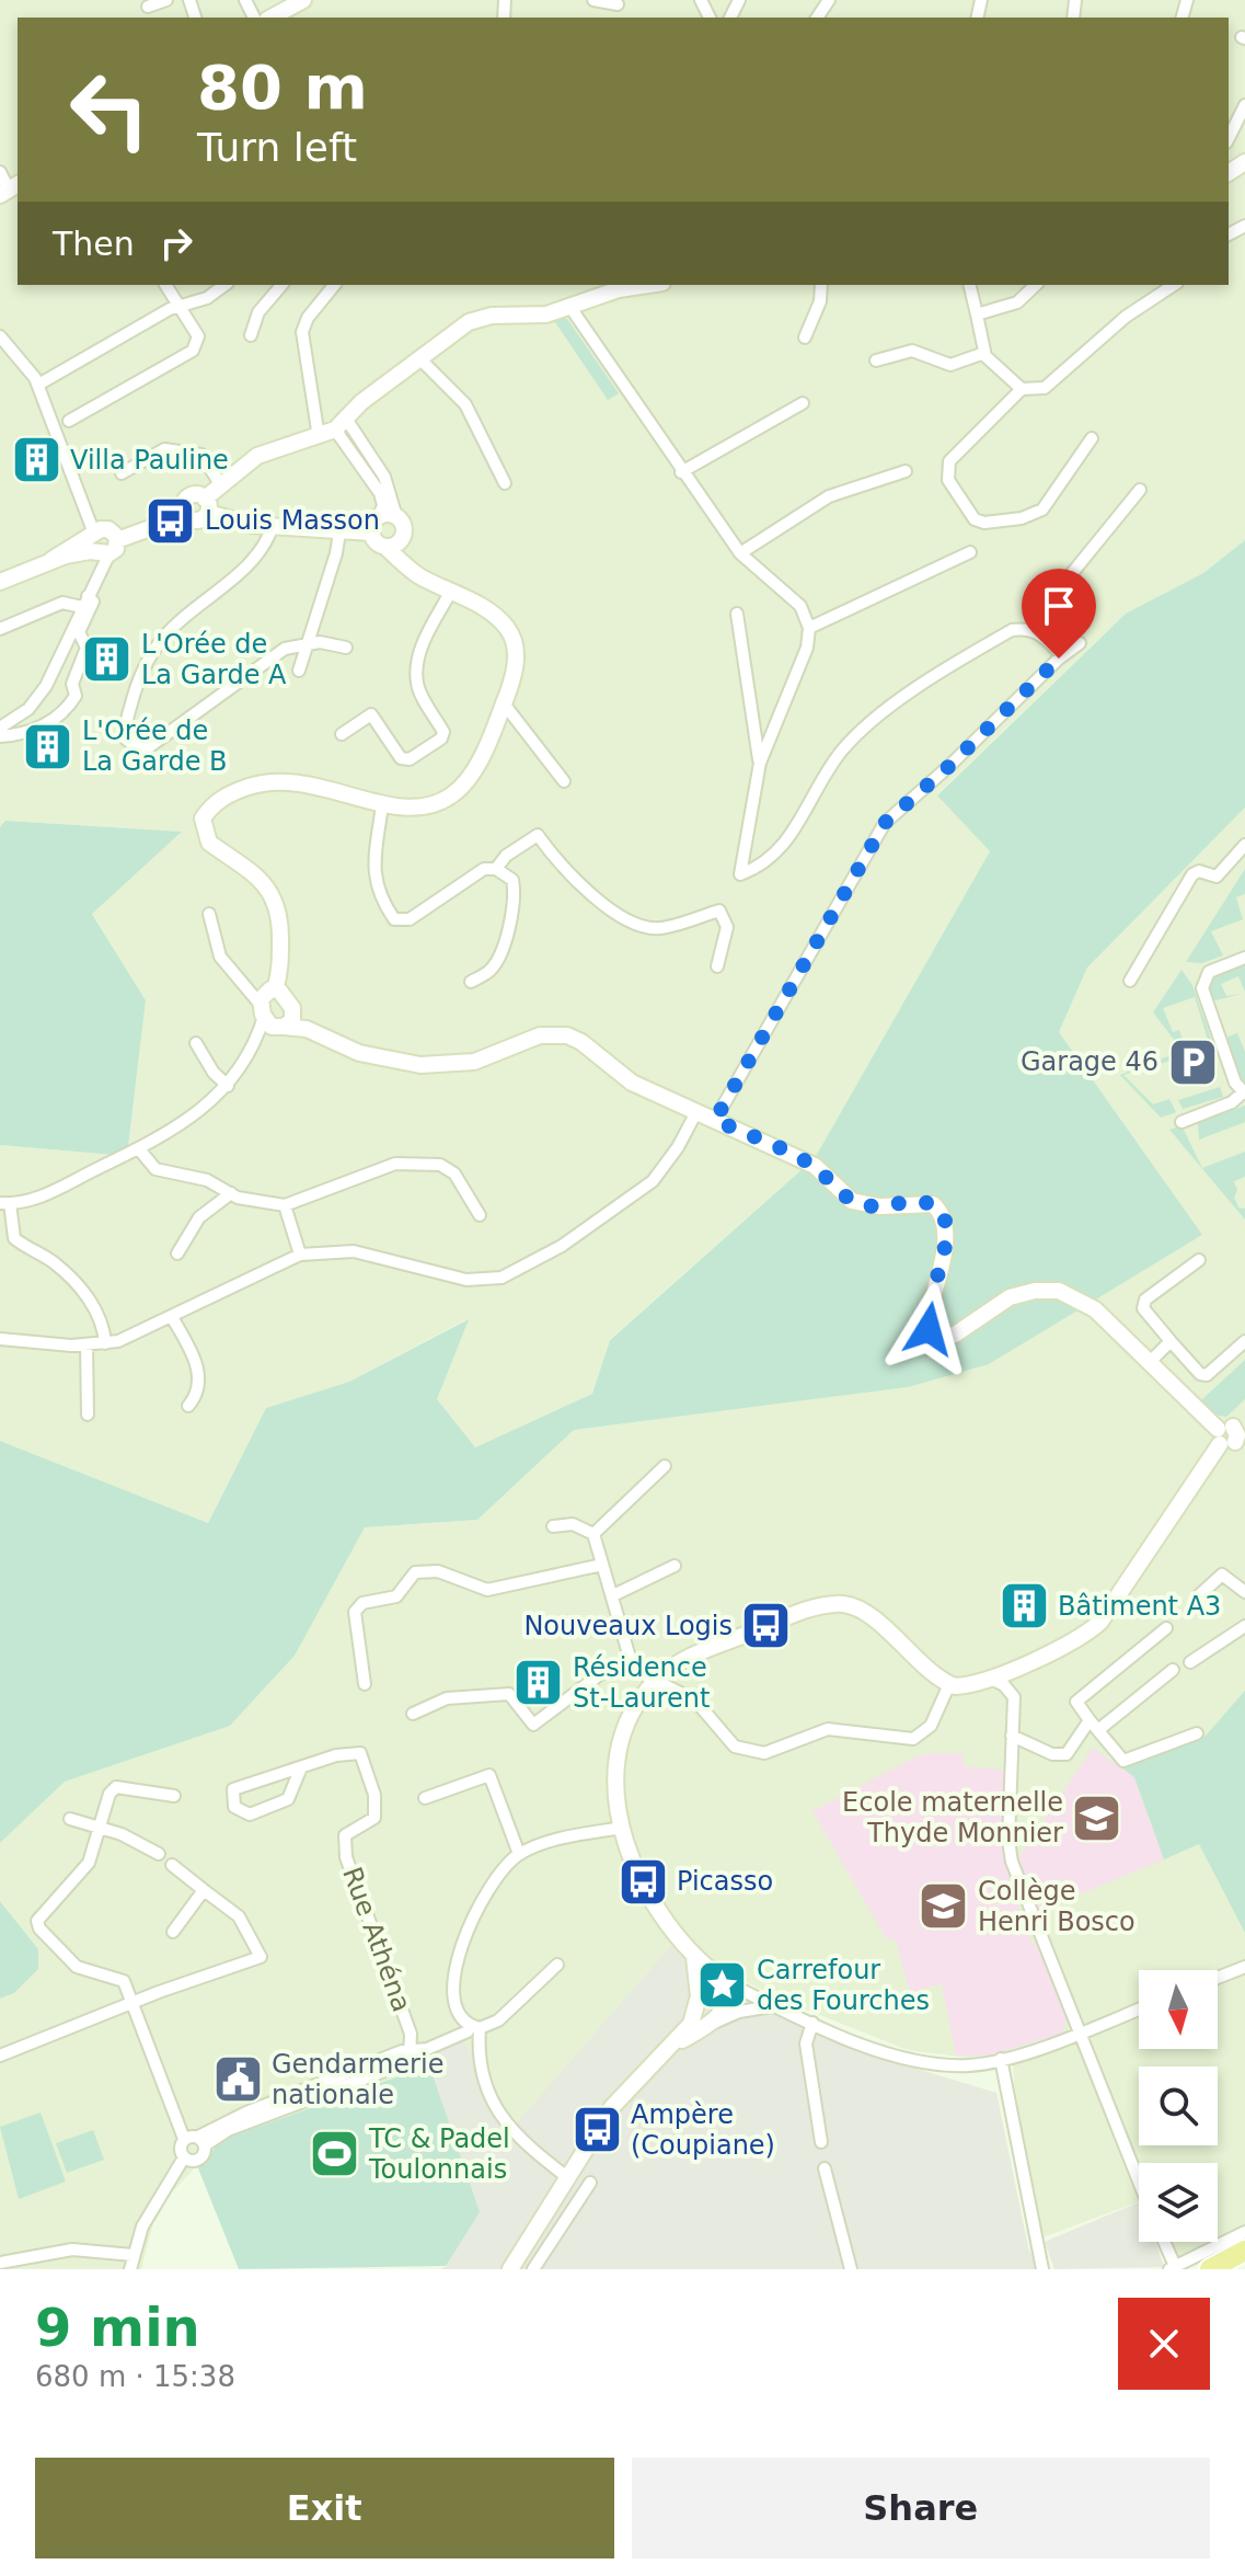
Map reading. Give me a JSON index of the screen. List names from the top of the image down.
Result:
{
  "streets": {
    "street": ["Rue Athéna"]
  },
  "places": {
    "building": [
      "Villa Pauline",
      "L'Orée de La Garde A",
      "L'Orée de La Garde B",
      "Bâtiment A3",
      "Résidence St-Laurent"
    ],
    "bus stop": [
      "Louis Masson",
      "Nouveaux Logis",
      "Picasso",
      "Ampère (Coupiane)"
    ],
    "parking": ["Garage 46"],
    "school or university": ["Ecole maternelle Thyde Monnier", "Collège Henri Bosco"],
    "place": ["Carrefour des Fourches"],
    "public building": ["Gendarmerie nationale"],
    "sports": ["TC & Padel Toulonnais"]
  },
  "north": "bottom",
  "page": {
    "turn": ["80 m", "Turn left"],
    "then": "Then",
    "heading": ["9 min", "680 m · 15:38"],
    "buttons": ["Exit", "Share"]
  }
}
